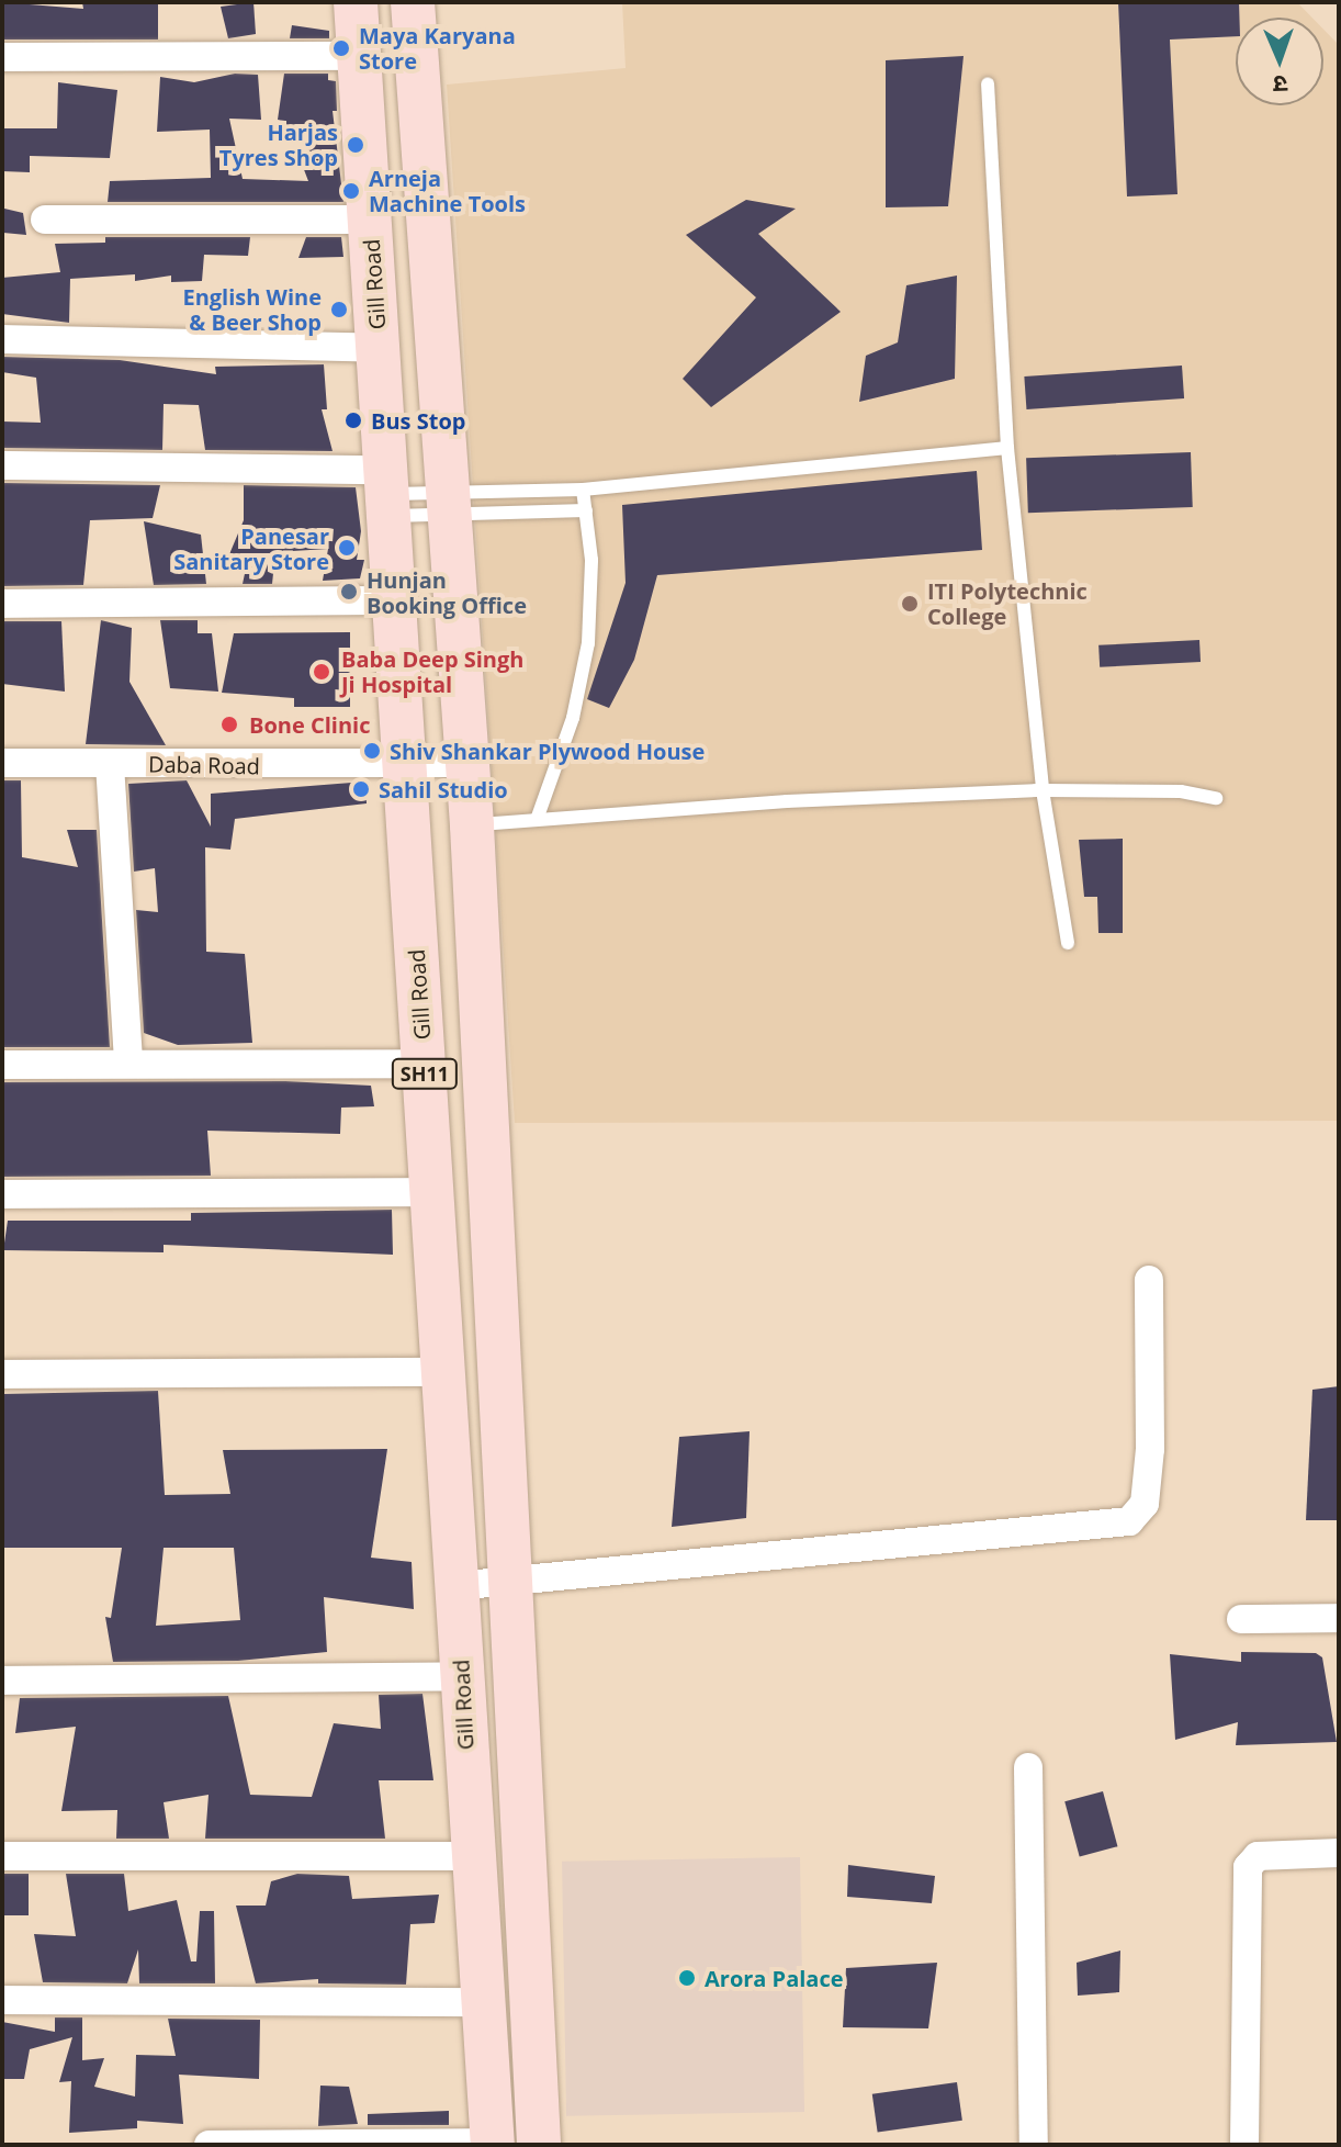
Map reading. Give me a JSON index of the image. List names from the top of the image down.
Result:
{
  "streets": {
    "main road": ["Gill Road", "SH11"],
    "street": ["Daba Road"]
  },
  "crossings": [
    ["Gill Road", "Daba Road"],
    ["Daba Road", "SH11"]
  ],
  "places": [
    "Maya Karyana Store",
    "Harjas Tyres Shop",
    "Arneja Machine Tools",
    "English Wine & Beer Shop",
    "Bus Stop",
    "Panesar Sanitary Store",
    "Hunjan Booking Office",
    "ITI Polytechnic College",
    "Baba Deep Singh Ji Hospital",
    "Bone Clinic",
    "Shiv Shankar Plywood House",
    "Sahil Studio",
    "Arora Palace"
  ],
  "north": "bottom"
}
